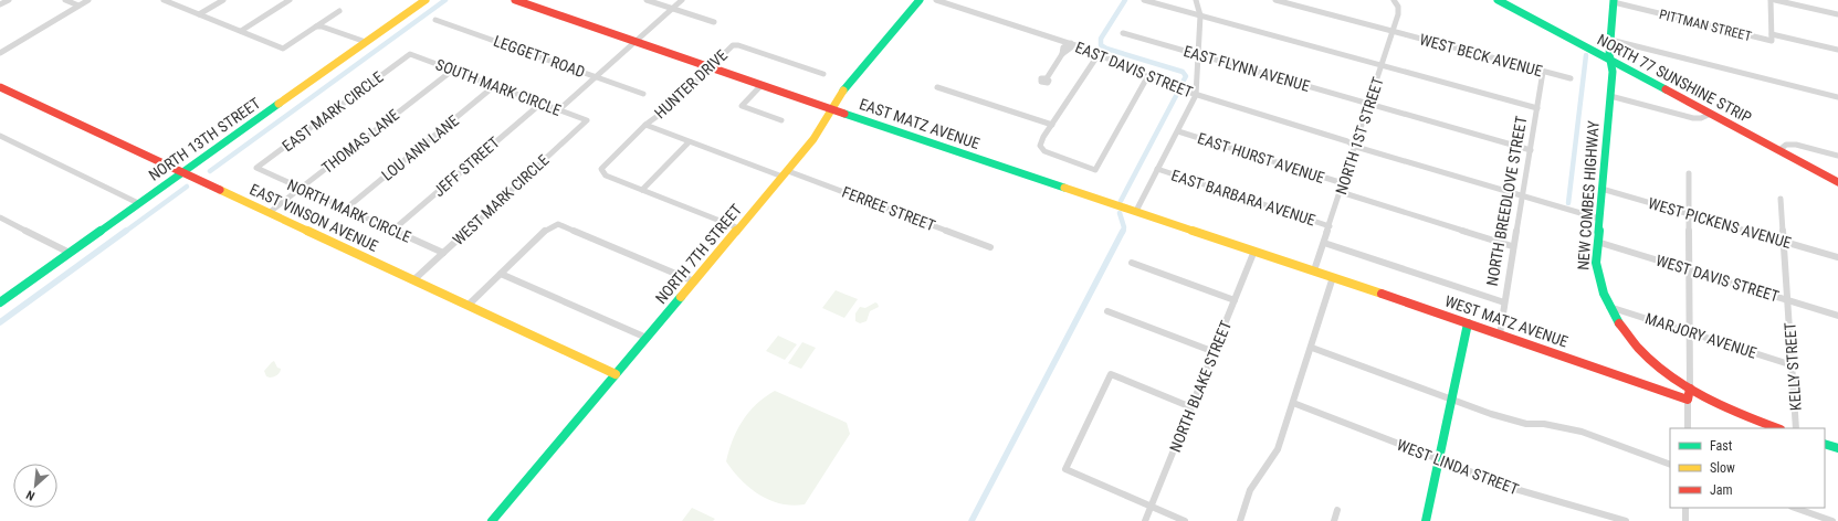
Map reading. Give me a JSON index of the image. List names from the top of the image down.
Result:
{
  "streets": {
    "street": [
      "PITTMAN STREET",
      "WEST BECK AVENUE",
      "LEGGETT ROAD",
      "EAST FLYNN AVENUE",
      "EAST DAVIS STREET",
      "NORTH 77 SUNSHINE STRIP",
      "HUNTER DRIVE",
      "SOUTH MARK CIRCLE",
      "EAST MARK CIRCLE",
      "EAST MATZ AVENUE",
      "NORTH 1ST STREET",
      "NORTH 13TH STREET",
      "THOMAS LANE",
      "LOU ANN LANE",
      "EAST HURST AVENUE",
      "JEFF STREET",
      "NEW COMBES HIGHWAY",
      "EAST BARBARA AVENUE",
      "WEST MARK CIRCLE",
      "NORTH BREEDLOVE STREET",
      "FERREE STREET",
      "NORTH MARK CIRCLE",
      "EAST VINSON AVENUE",
      "WEST PICKENS AVENUE",
      "NORTH 7TH STREET",
      "WEST DAVIS STREET",
      "WEST MATZ AVENUE",
      "MARJORY AVENUE",
      "KELLY STREET",
      "NORTH BLAKE STREET",
      "WEST LINDA STREET"
    ]
  },
  "crossings": [
    ["PITTMAN STREET", "NEW COMBES HIGHWAY"],
    ["WEST BECK AVENUE", "NORTH 1ST STREET"],
    ["WEST BECK AVENUE", "NORTH BREEDLOVE STREET"],
    ["EAST FLYNN AVENUE", "NORTH 1ST STREET"],
    ["EAST FLYNN AVENUE", "NORTH BREEDLOVE STREET"],
    ["EAST DAVIS STREET", "NORTH 1ST STREET"],
    ["NORTH 77 SUNSHINE STRIP", "NEW COMBES HIGHWAY"],
    ["HUNTER DRIVE", "EAST MATZ AVENUE"],
    ["HUNTER DRIVE", "FERREE STREET"],
    ["SOUTH MARK CIRCLE", "EAST MARK CIRCLE"],
    ["SOUTH MARK CIRCLE", "THOMAS LANE"],
    ["SOUTH MARK CIRCLE", "LOU ANN LANE"],
    ["SOUTH MARK CIRCLE", "JEFF STREET"],
    ["SOUTH MARK CIRCLE", "WEST MARK CIRCLE"],
    ["EAST MARK CIRCLE", "NORTH MARK CIRCLE"],
    ["EAST MATZ AVENUE", "NORTH 1ST STREET"],
    ["EAST MATZ AVENUE", "NORTH 7TH STREET"],
    ["EAST MATZ AVENUE", "WEST MATZ AVENUE"],
    ["EAST MATZ AVENUE", "NORTH BLAKE STREET"],
    ["NORTH 1ST STREET", "EAST HURST AVENUE"],
    ["NORTH 1ST STREET", "EAST BARBARA AVENUE"],
    ["NORTH 1ST STREET", "WEST MATZ AVENUE"],
    ["NORTH 13TH STREET", "EAST VINSON AVENUE"],
    ["THOMAS LANE", "NORTH MARK CIRCLE"],
    ["THOMAS LANE", "EAST VINSON AVENUE"],
    ["LOU ANN LANE", "NORTH MARK CIRCLE"],
    ["JEFF STREET", "NORTH MARK CIRCLE"],
    ["NEW COMBES HIGHWAY", "WEST PICKENS AVENUE"],
    ["NEW COMBES HIGHWAY", "WEST DAVIS STREET"],
    ["NEW COMBES HIGHWAY", "MARJORY AVENUE"],
    ["WEST MARK CIRCLE", "NORTH MARK CIRCLE"],
    ["WEST MARK CIRCLE", "EAST VINSON AVENUE"],
    ["NORTH BREEDLOVE STREET", "WEST MATZ AVENUE"],
    ["FERREE STREET", "NORTH 7TH STREET"],
    ["EAST VINSON AVENUE", "NORTH 7TH STREET"],
    ["WEST PICKENS AVENUE", "KELLY STREET"],
    ["WEST DAVIS STREET", "KELLY STREET"],
    ["MARJORY AVENUE", "KELLY STREET"]
  ],
  "legend": ["Fast", "Slow", "Jam"],
  "north": "bottom left"
}
